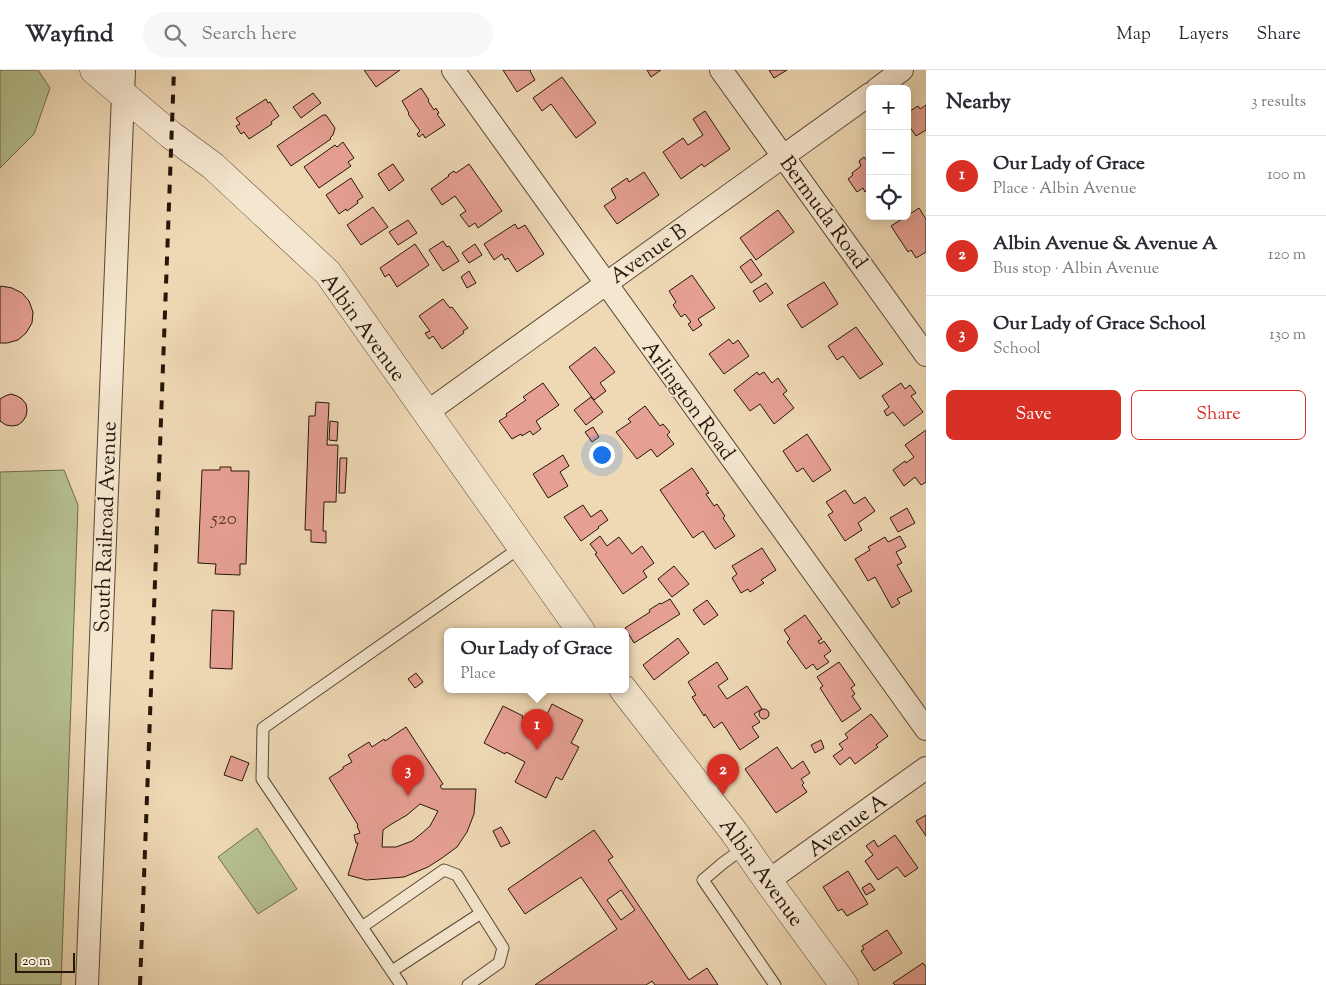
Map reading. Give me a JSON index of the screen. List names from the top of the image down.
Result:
{
  "streets": {
    "street": [
      "Bermuda Road",
      "Avenue B",
      "Albin Avenue",
      "Arlington Road",
      "South Railroad Avenue",
      "Avenue A"
    ]
  },
  "crossings": [
    ["Bermuda Road", "Avenue B"],
    ["Avenue B", "Albin Avenue"],
    ["Avenue B", "Arlington Road"],
    ["Albin Avenue", "South Railroad Avenue"],
    ["Albin Avenue", "Avenue A"]
  ],
  "house_numbers": ["520"],
  "scale_bar": "20 m",
  "page": {
    "header": "Wayfind",
    "search": "Search here",
    "nav": ["Map", "Layers", "Share"],
    "heading": ["Nearby", "3 results"],
    "map_buttons": ["+", "−"],
    "list": [
      {
        "mark": "1",
        "name": "Our Lady of Grace",
        "note": "Place · Albin Avenue",
        "value": "100 m"
      },
      {
        "mark": "2",
        "name": "Albin Avenue & Avenue A",
        "note": "Bus stop · Albin Avenue",
        "value": "120 m"
      },
      {
        "mark": "3",
        "name": "Our Lady of Grace School",
        "note": "School",
        "value": "130 m"
      }
    ],
    "buttons": ["Save", "Share"],
    "popup": ["Our Lady of Grace", "Place"],
    "pins": ["1", "2", "3"],
    "scale": "20 m"
  }
}
